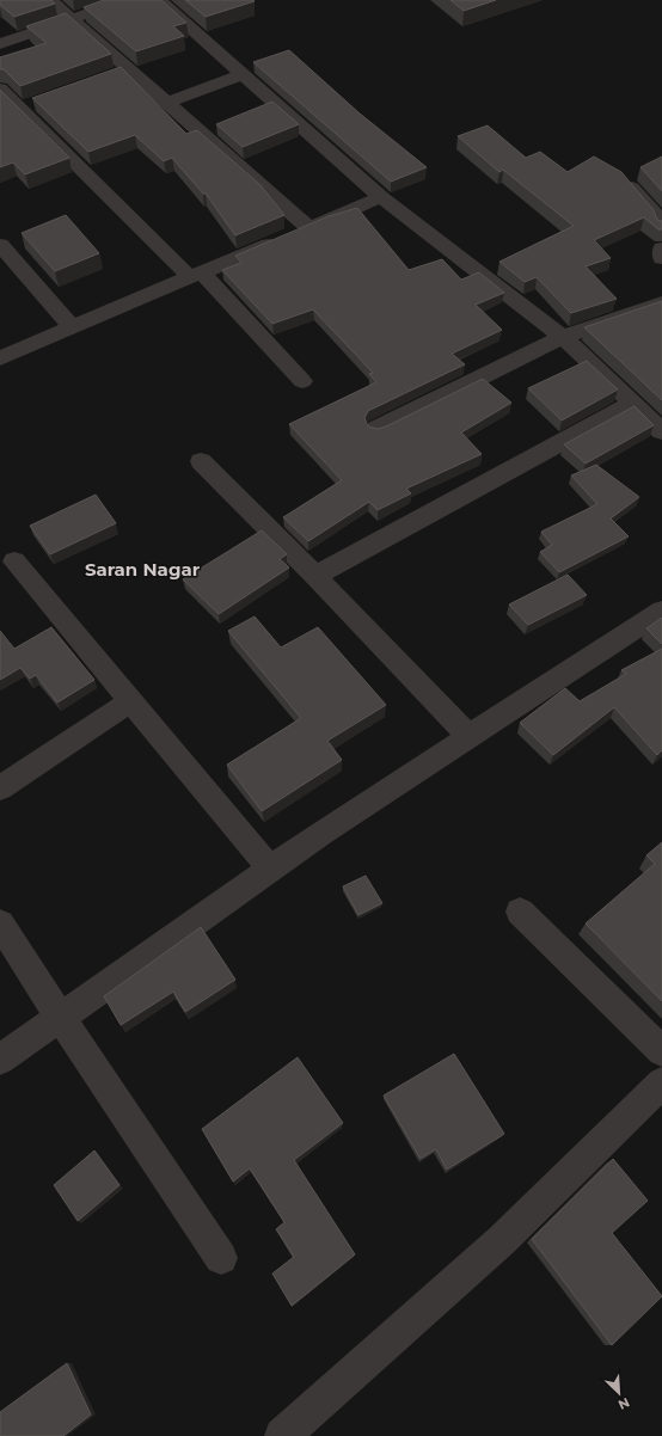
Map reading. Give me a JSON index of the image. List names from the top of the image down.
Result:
{
  "districts": ["Saran Nagar"],
  "north": "bottom right"
}
